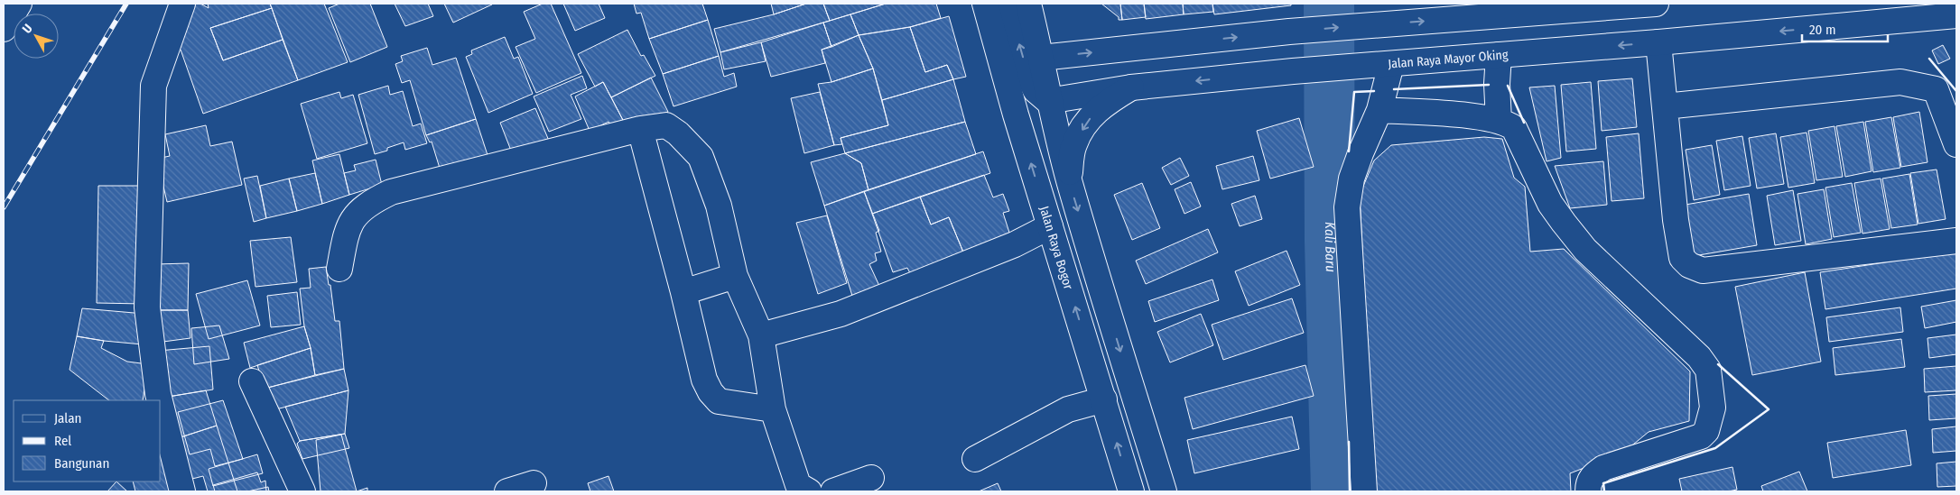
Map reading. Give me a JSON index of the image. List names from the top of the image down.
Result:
{
  "streets": {
    "main road": ["Jalan Raya Mayor Oking", "Jalan Raya Bogor"]
  },
  "water": ["Kali Baru"],
  "legend": ["Jalan", "Rel", "Bangunan"],
  "scale_bar": "20 m",
  "north": "top left"
}
